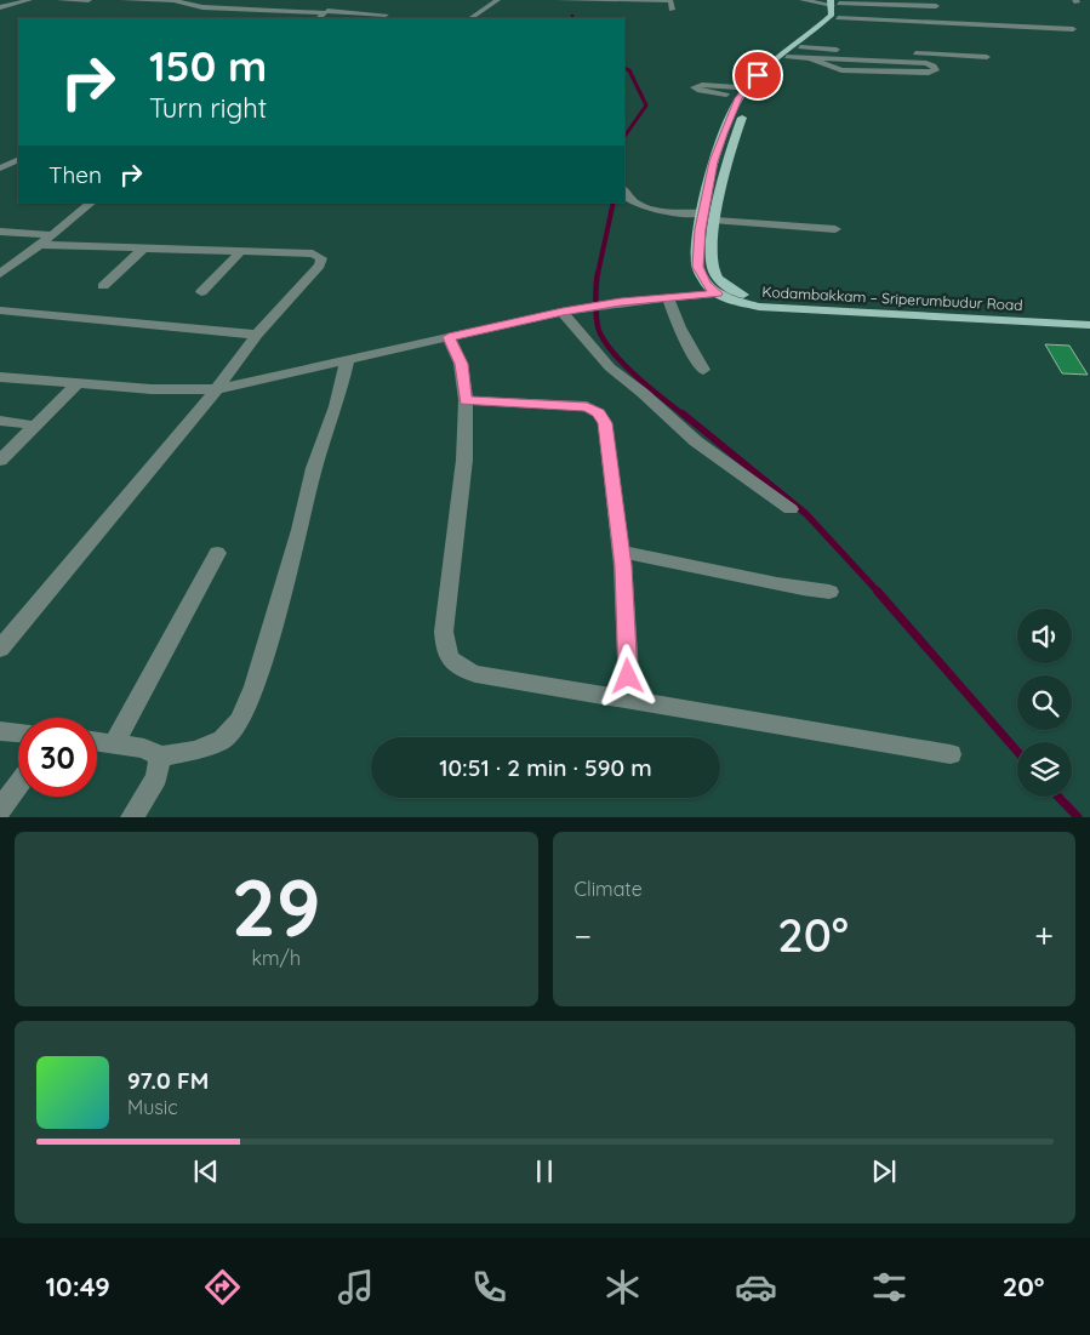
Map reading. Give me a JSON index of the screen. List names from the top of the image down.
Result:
{
  "streets": {
    "main road": ["Kodambakkam – Sriperumbudur Road"]
  },
  "page": {
    "turn": ["150 m", "Turn right"],
    "then": "Then",
    "limit": "30",
    "trip": "10:51 · 2 min · 590 m",
    "tile": [
      ["29", "km/h"],
      "Climate"
    ],
    "heat": ["−", "20°", "+"],
    "song": ["97.0 FM", "Music"],
    "tabs": ["10:49", "20°"]
  }
}
